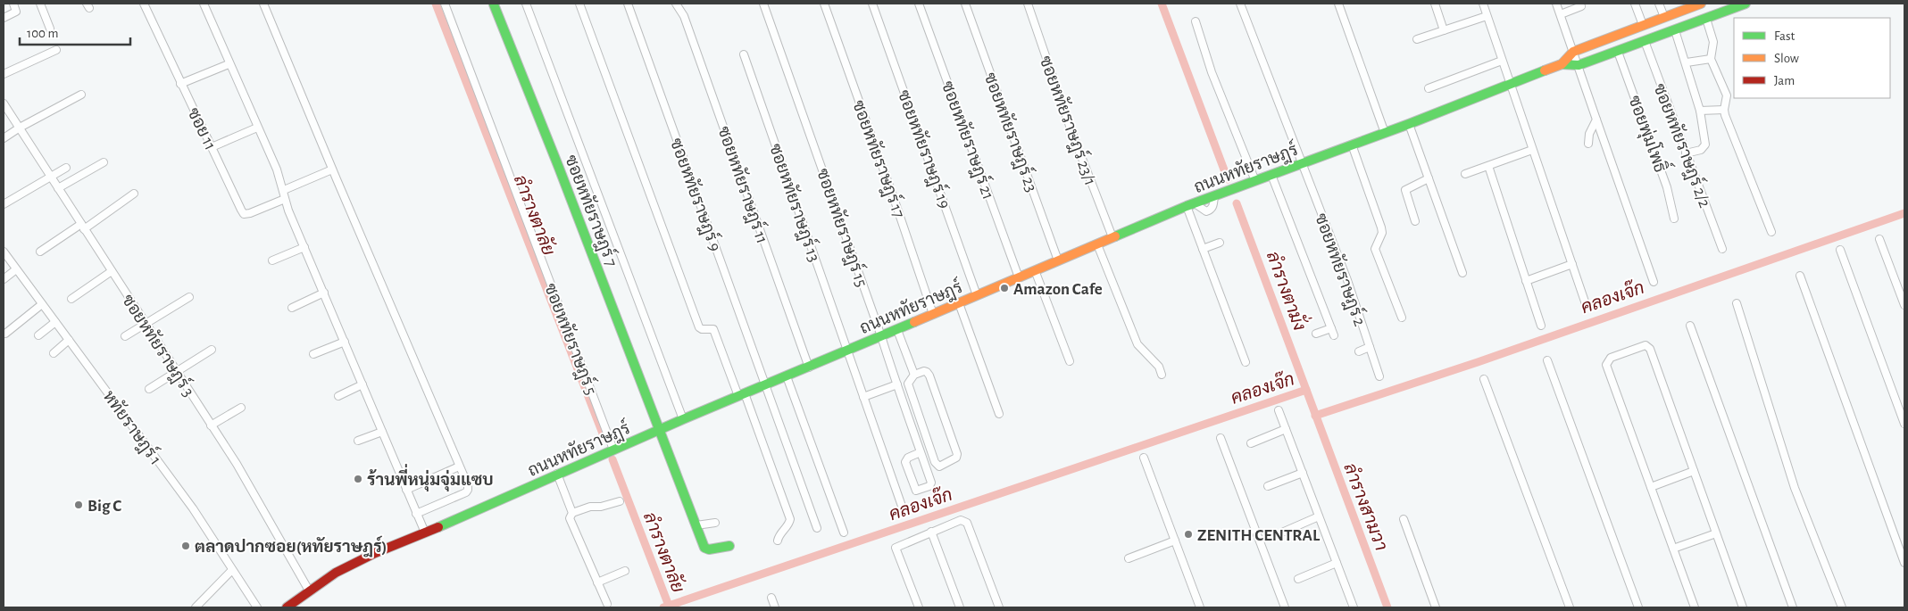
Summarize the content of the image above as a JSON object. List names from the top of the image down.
{
  "streets": {
    "main road": ["ถนนหทัยราษฎร์", "ซอยหทัยราษฎร์ 7"],
    "street": [
      "ซอยหทัยราษฎร์ 23/1",
      "ซอย 11",
      "ซอยหทัยราษฎร์ 23",
      "ซอยพุ่มโพธิ์",
      "ซอยหทัยราษฎร์ 21",
      "ซอยหทัยราษฎร์ 2/2",
      "ซอยหทัยราษฎร์ 19",
      "ซอยหทัยราษฎร์ 17",
      "ซอยหทัยราษฎร์ 11",
      "ซอยหทัยราษฎร์ 9",
      "ซอยหทัยราษฎร์ 13",
      "ซอยหทัยราษฎร์ 15",
      "ซอยหทัยราษฎร์ 2",
      "ซอยหทัยราษฎร์ 5",
      "ซอยหทัยราษฎร์ 3",
      "หทัยราษฎร์ 1"
    ]
  },
  "crossings": [
    ["ซอยหทัยราษฎร์ 23/1", "ถนนหทัยราษฎร์"],
    ["ซอยหทัยราษฎร์ 23", "ถนนหทัยราษฎร์"],
    ["ซอยพุ่มโพธิ์", "ถนนหทัยราษฎร์"],
    ["ซอยหทัยราษฎร์ 21", "ถนนหทัยราษฎร์"],
    ["ซอยหทัยราษฎร์ 2/2", "ถนนหทัยราษฎร์"],
    ["ซอยหทัยราษฎร์ 19", "ถนนหทัยราษฎร์"],
    ["ซอยหทัยราษฎร์ 17", "ถนนหทัยราษฎร์"],
    ["ถนนหทัยราษฎร์", "ซอยหทัยราษฎร์ 11"],
    ["ถนนหทัยราษฎร์", "ซอยหทัยราษฎร์ 9"],
    ["ถนนหทัยราษฎร์", "ซอยหทัยราษฎร์ 13"],
    ["ถนนหทัยราษฎร์", "ซอยหทัยราษฎร์ 7"],
    ["ถนนหทัยราษฎร์", "ซอยหทัยราษฎร์ 15"],
    ["ถนนหทัยราษฎร์", "ซอยหทัยราษฎร์ 2"],
    ["ถนนหทัยราษฎร์", "ซอยหทัยราษฎร์ 5"],
    ["ถนนหทัยราษฎร์", "ซอยหทัยราษฎร์ 3"]
  ],
  "water": [
    "ลำรางตาลัย",
    "ลำรางตามั่ง",
    "คลองเจ๊ก",
    "ลำรางสามวา"
  ],
  "places": [
    "Amazon Cafe",
    "ร้านพี่หนุ่มจุ่มแซบ",
    "Big C",
    "ZENITH CENTRAL",
    "ตลาดปากซอย(หทัยราษฎร์)"
  ],
  "legend": ["Fast", "Slow", "Jam"],
  "scale_bar": "100 m"
}
